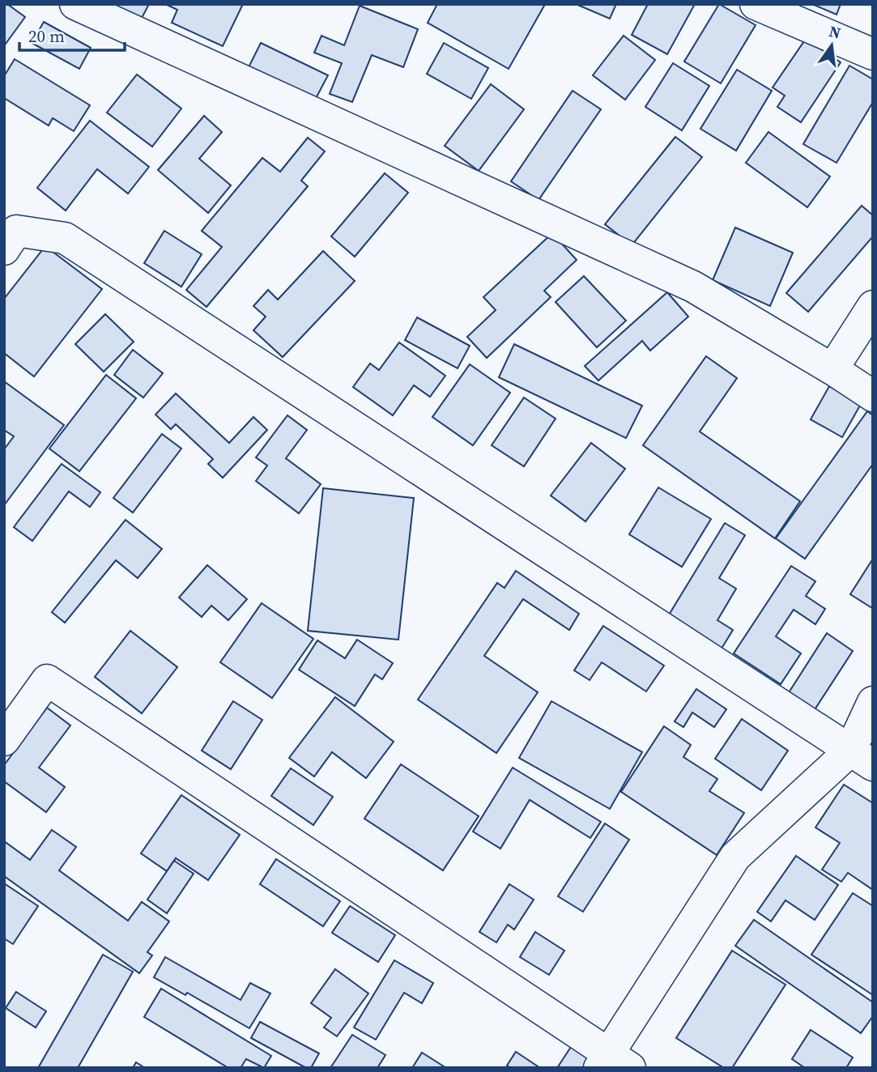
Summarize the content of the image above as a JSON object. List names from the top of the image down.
{
  "scale_bar": "20 m",
  "north": "top"
}
